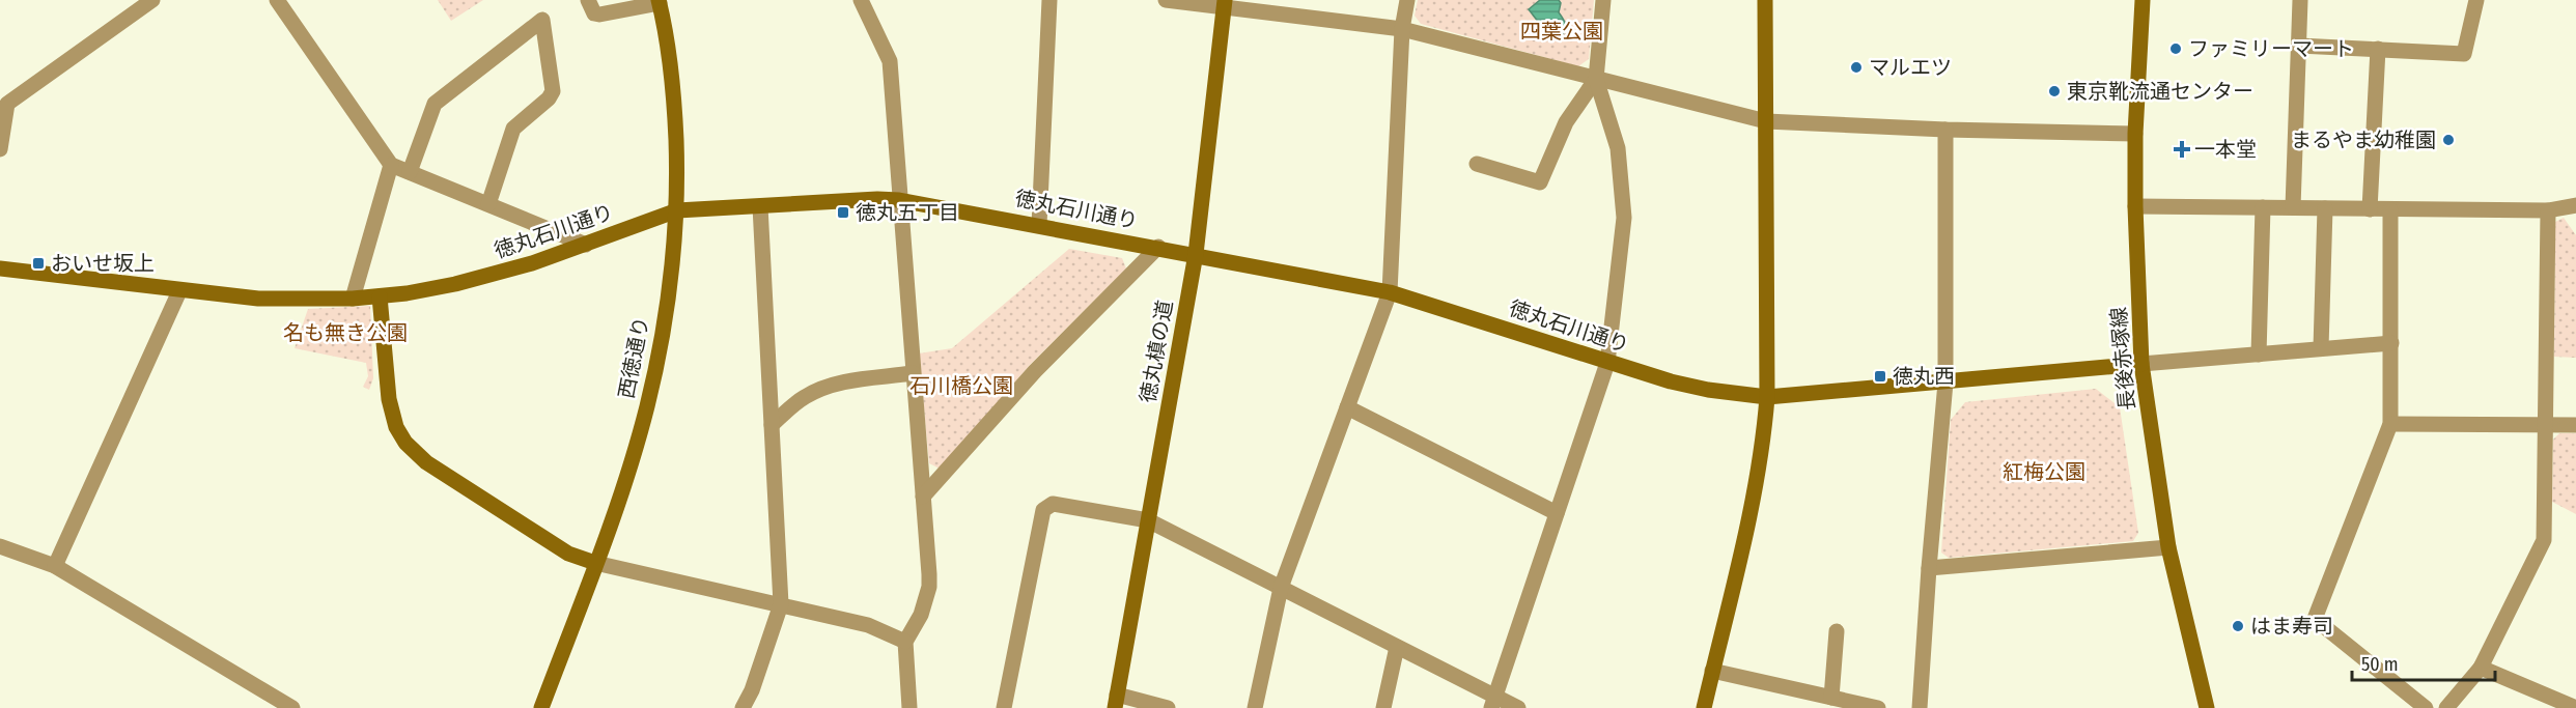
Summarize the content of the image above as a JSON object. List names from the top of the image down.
{
  "streets": {
    "street": [
      "徳丸石川通り",
      "徳丸槙の道",
      "西徳通り",
      "長後赤塚線"
    ]
  },
  "crossings": [
    ["徳丸石川通り", "徳丸槙の道"],
    ["徳丸石川通り", "西徳通り"],
    ["徳丸石川通り", "長後赤塚線"]
  ],
  "parks": [
    "四葉公園",
    "名も無き公園",
    "石川橋公園",
    "紅梅公園"
  ],
  "places": {
    "other": [
      "ファミリーマート",
      "マルエツ",
      "東京靴流通センター",
      "まるやま幼稚園",
      "はま寿司"
    ],
    "health": ["一本堂"],
    "transit": ["徳丸五丁目", "おいせ坂上", "徳丸西"]
  },
  "scale_bar": "50 m"
}
